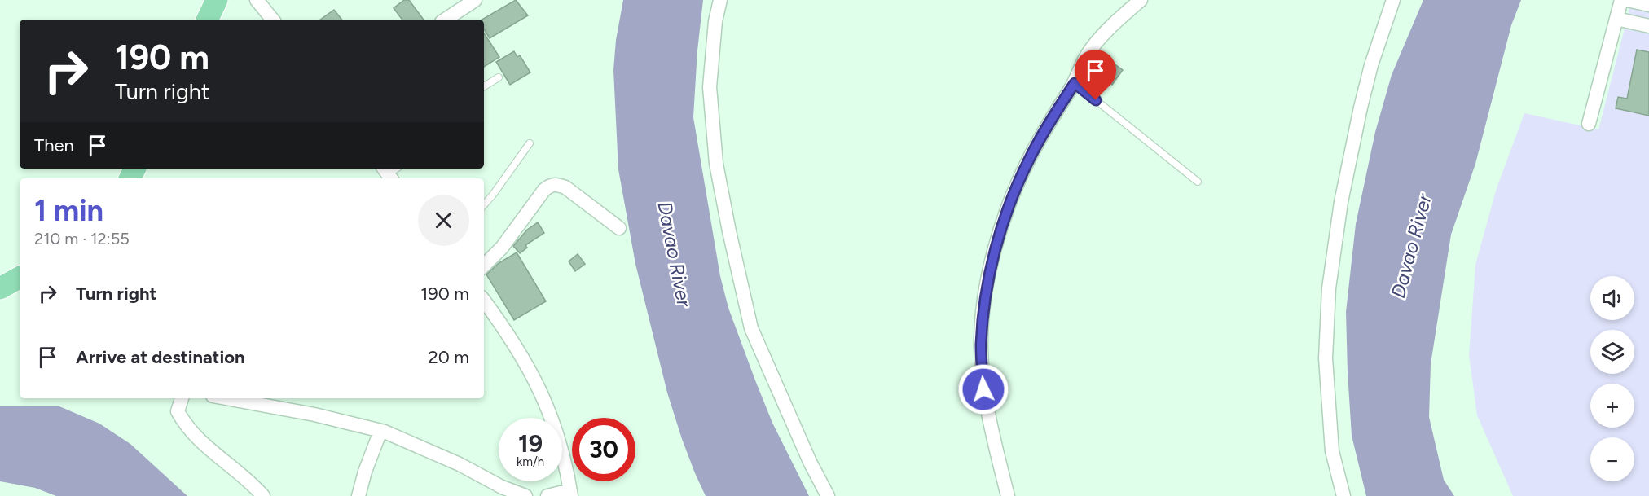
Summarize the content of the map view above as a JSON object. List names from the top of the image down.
{
  "water": ["Davao River"],
  "page": {
    "turn": ["190 m", "Turn right"],
    "then": "Then",
    "heading": ["1 min", "210 m · 12:55"],
    "list": [
      {
        "name": "Turn right",
        "value": "190 m"
      },
      {
        "name": "Arrive at destination",
        "value": "20 m"
      }
    ],
    "map_buttons": ["+", "−"],
    "speed": "19 km/h",
    "limit": "30"
  }
}
